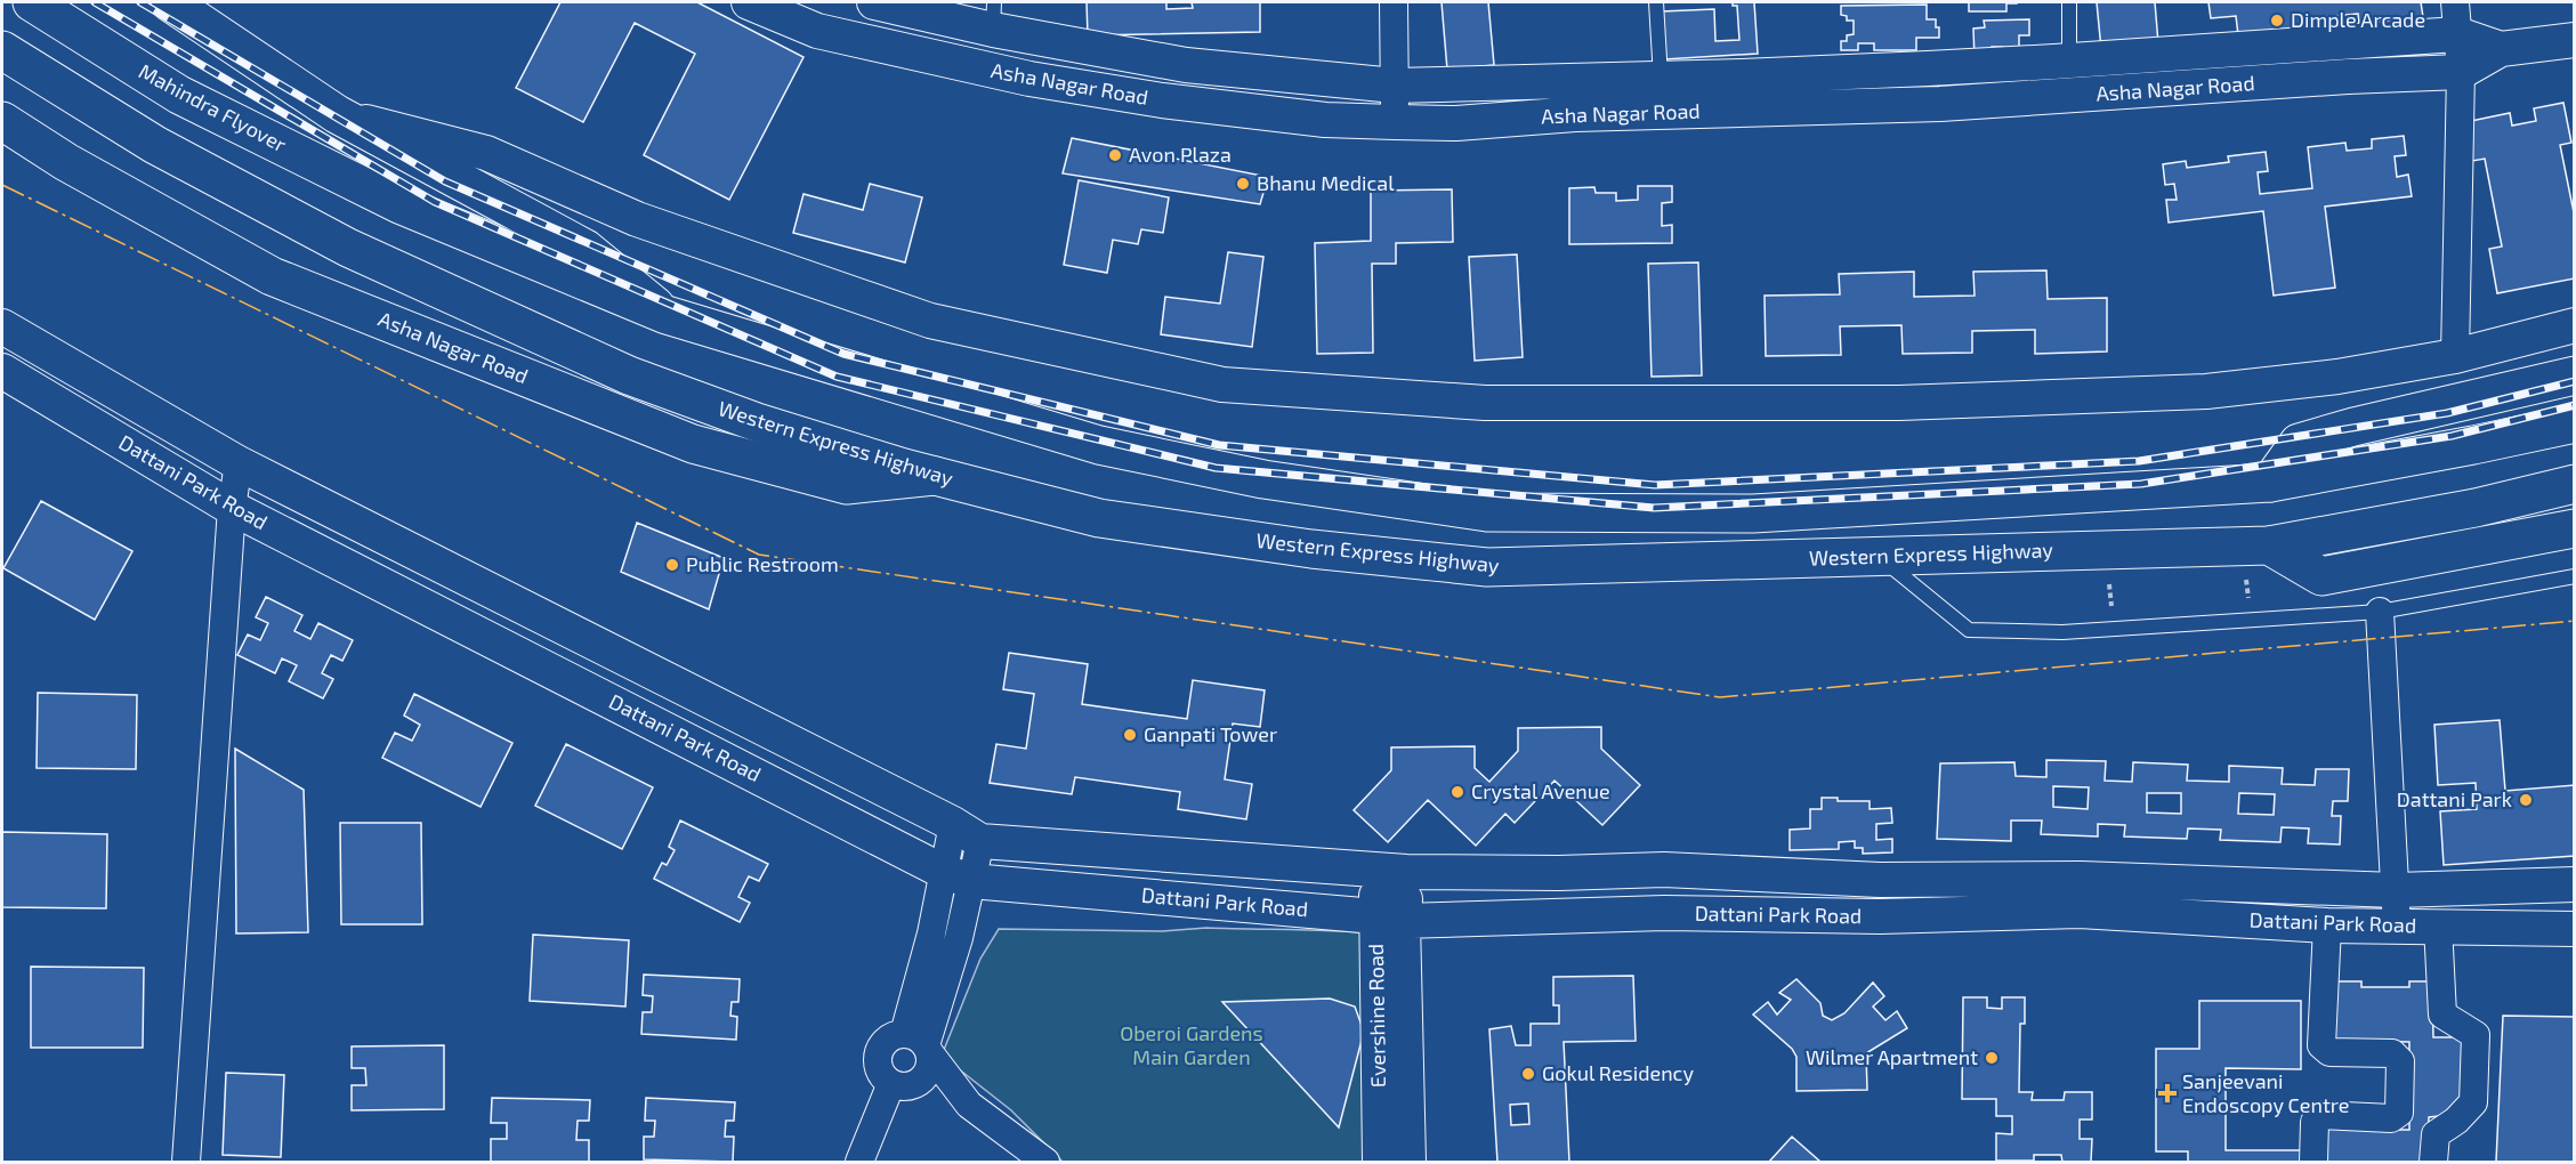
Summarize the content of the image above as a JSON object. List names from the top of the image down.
{
  "streets": {
    "main road": ["Asha Nagar Road", "Mahindra Flyover", "Western Express Highway"],
    "street": ["Dattani Park Road", "Evershine Road"]
  },
  "crossings": [
    ["Asha Nagar Road", "Western Express Highway"],
    ["Dattani Park Road", "Evershine Road"]
  ],
  "parks": ["Oberoi Gardens Main Garden"],
  "places": {
    "other": [
      "Dimple Arcade",
      "Avon Plaza",
      "Bhanu Medical",
      "Public Restroom",
      "Ganpati Tower",
      "Crystal Avenue",
      "Dattani Park",
      "Wilmer Apartment",
      "Gokul Residency"
    ],
    "health": ["Sanjeevani Endoscopy Centre"]
  }
}
